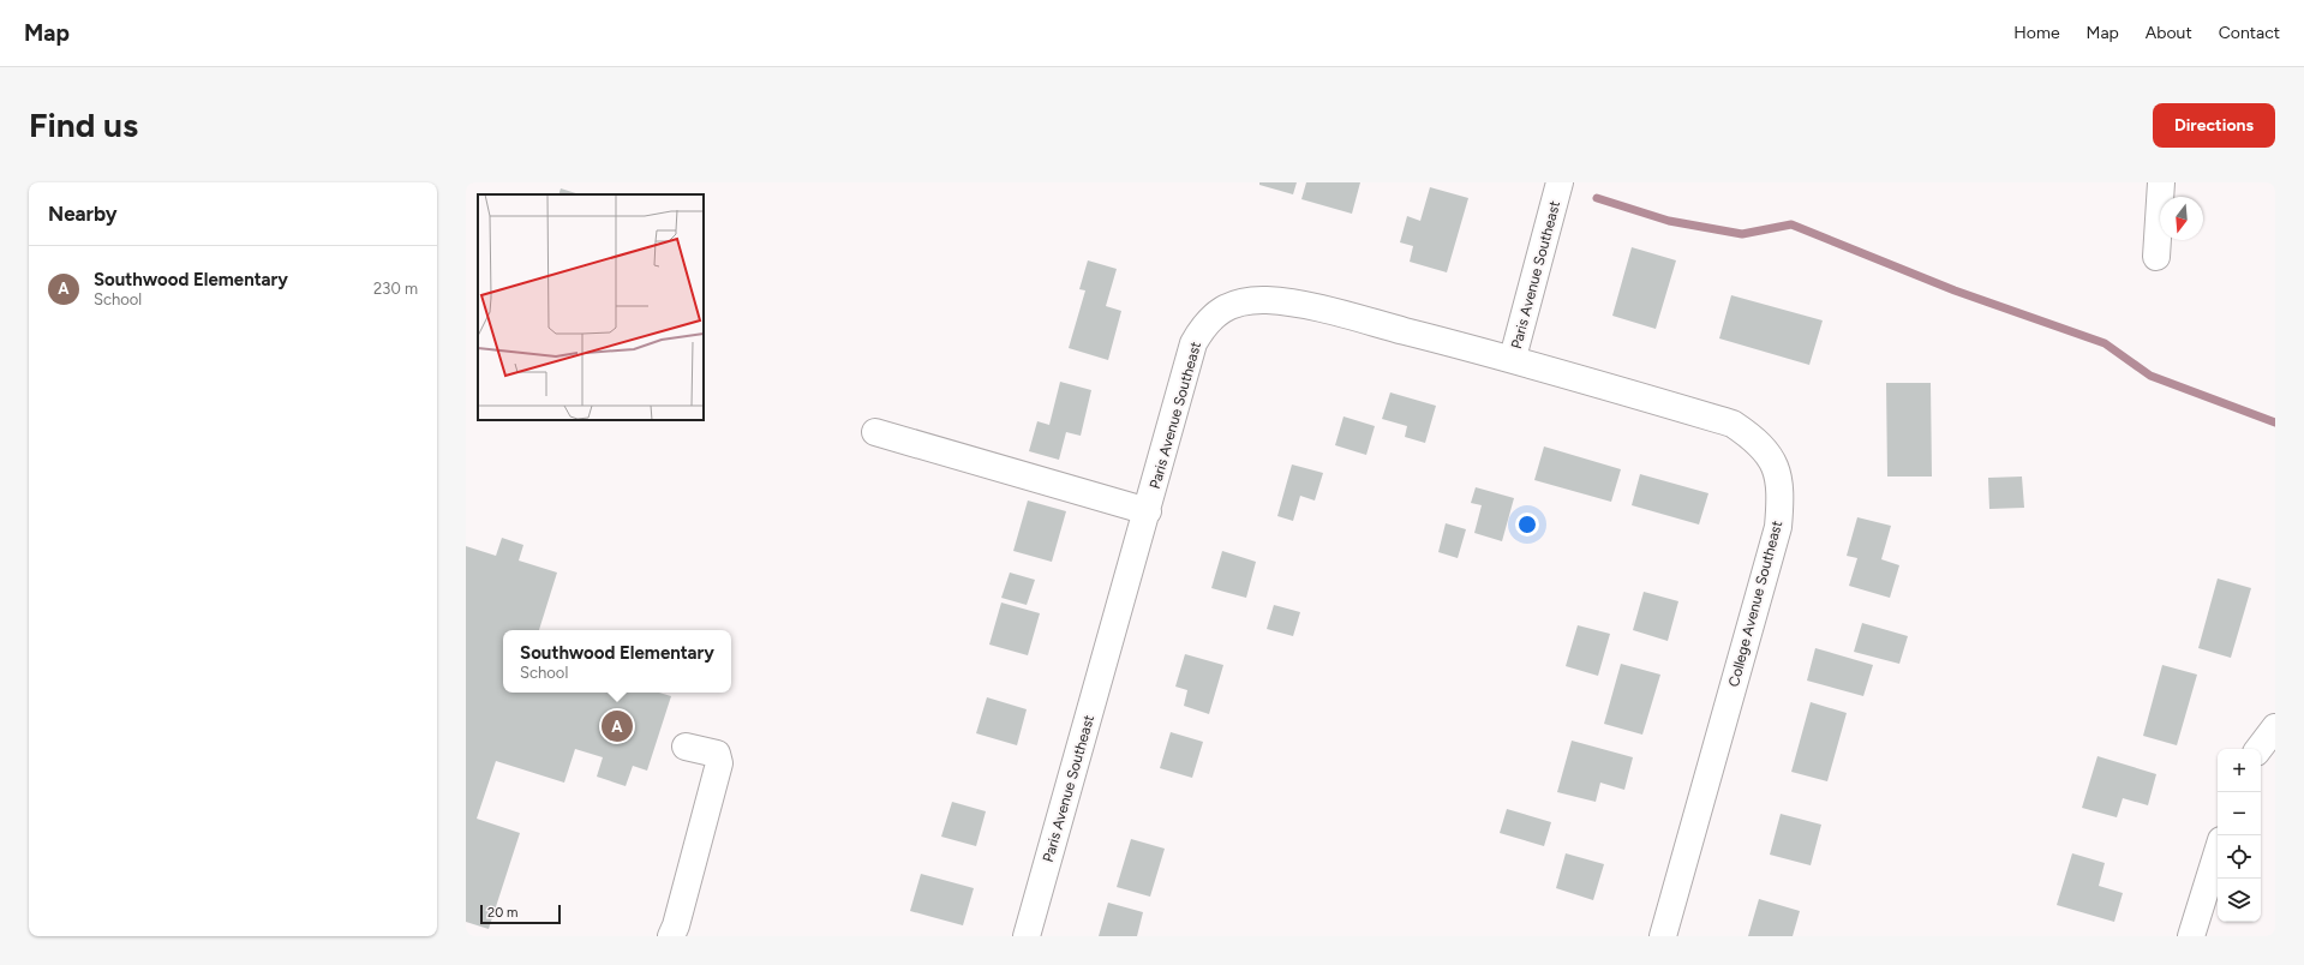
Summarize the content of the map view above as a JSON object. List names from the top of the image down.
{
  "streets": {
    "street": ["Paris Avenue Southeast", "College Avenue Southeast"]
  },
  "crossings": [
    ["Paris Avenue Southeast", "College Avenue Southeast"]
  ],
  "scale_bar": "20 m",
  "north": "bottom",
  "page": {
    "header": "Map",
    "nav": [
      "Home",
      "Map",
      "About",
      "Contact"
    ],
    "buttons": "Directions",
    "title": "Find us",
    "heading": "Nearby",
    "list": [
      {
        "mark": "A",
        "name": "Southwood Elementary",
        "note": "School",
        "value": "230 m"
      }
    ],
    "popup": ["Southwood Elementary", "School"],
    "pins": "A",
    "map_buttons": ["+", "−"],
    "scale": "20 m"
  }
}
